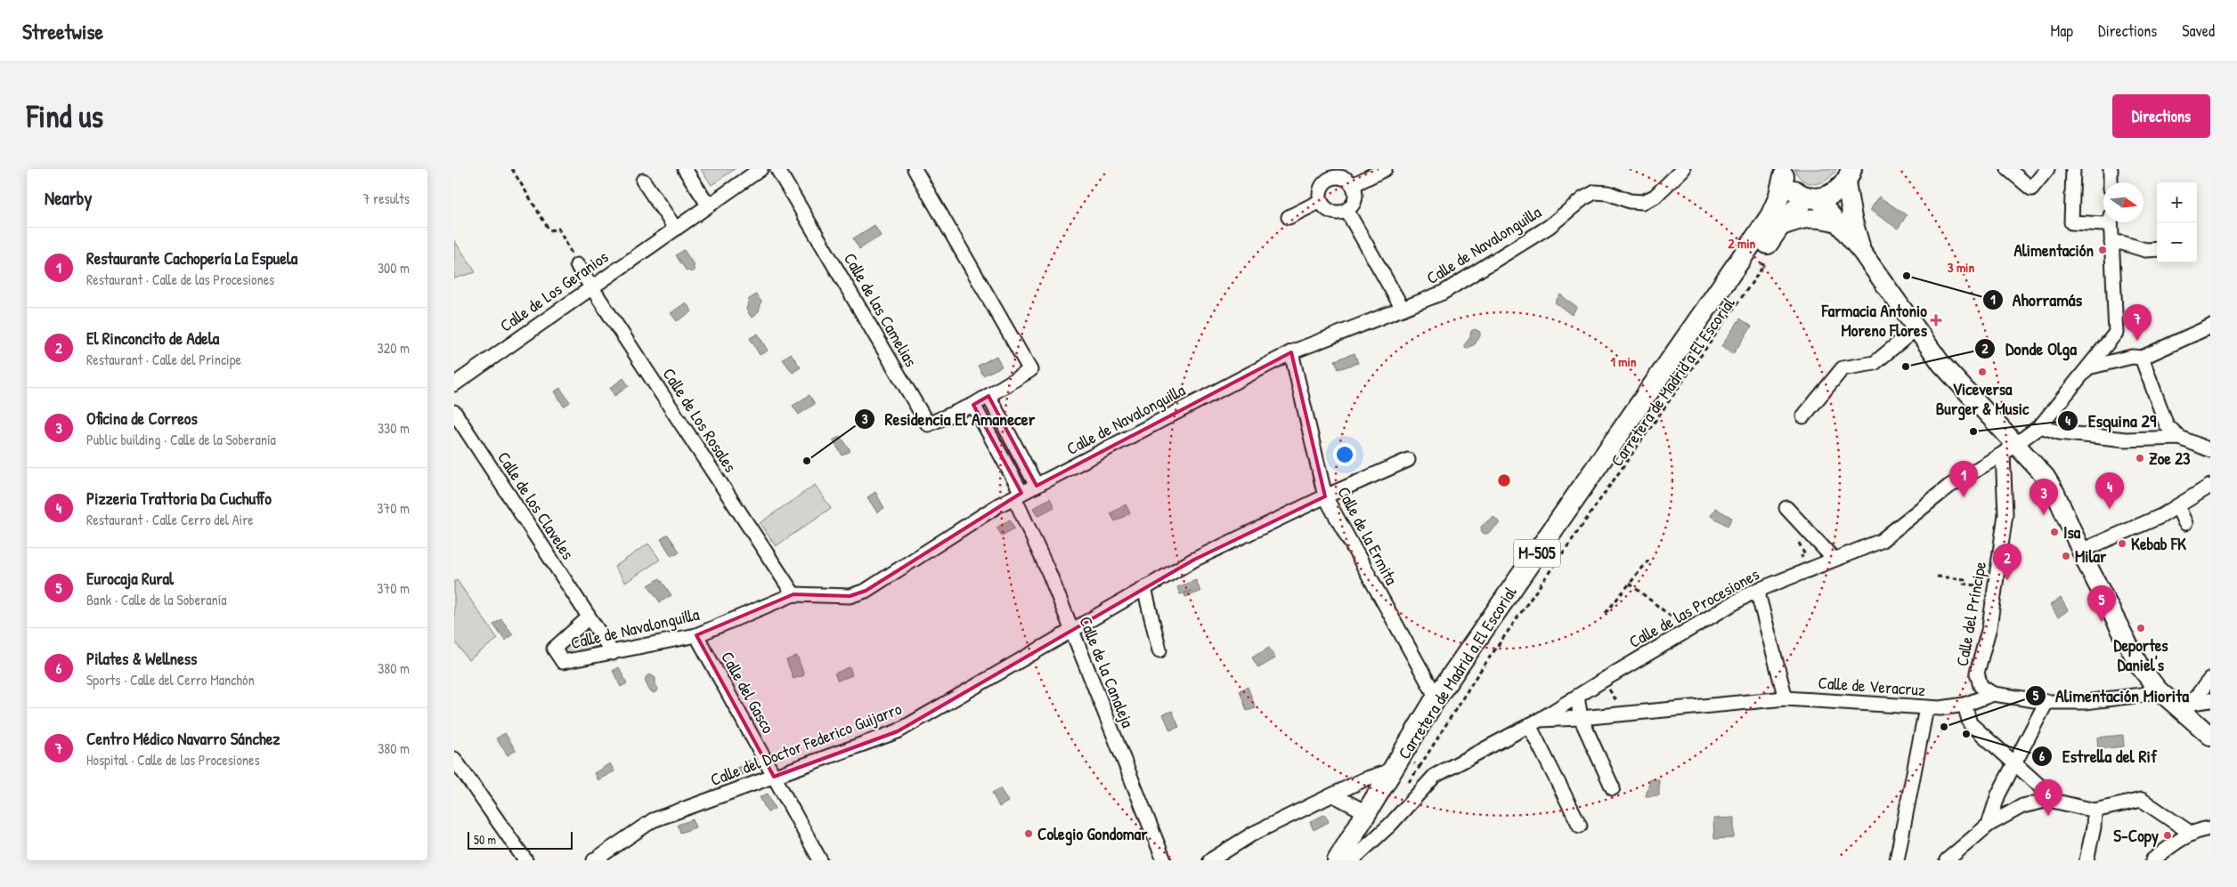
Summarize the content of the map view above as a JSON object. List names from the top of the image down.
{
  "streets": {
    "highway": ["Carretera de Madrid a El Escorial", "M-505"],
    "street": [
      "Calle de Navalonguilla",
      "Calle de Los Geranios",
      "Calle de las Camelias",
      "Calle de Los Rosales",
      "Calle de los Claveles",
      "Calle de la Ermita",
      "Calle de las Procesiones",
      "Calle del Príncipe",
      "Calle de la Canaleja",
      "Calle de Veracruz",
      "Calle del Gasco",
      "Calle del Doctor Federico Guijarro"
    ]
  },
  "crossings": [
    ["Calle de Navalonguilla", "Calle de Los Rosales"],
    ["Calle de Navalonguilla", "Calle de los Claveles"],
    ["Calle de Navalonguilla", "Calle de la Ermita"],
    ["Calle de Navalonguilla", "Calle de la Canaleja"],
    ["Calle de Navalonguilla", "Calle del Gasco"],
    ["Calle de Los Geranios", "Calle de Los Rosales"],
    ["Carretera de Madrid a El Escorial", "Calle de la Ermita"],
    ["Carretera de Madrid a El Escorial", "M-505"],
    ["Carretera de Madrid a El Escorial", "Calle de Veracruz"],
    ["Calle de la Ermita", "Calle del Doctor Federico Guijarro"],
    ["Calle de las Procesiones", "Calle del Príncipe"],
    ["Calle de las Procesiones", "Calle de Veracruz"],
    ["Calle del Príncipe", "Calle de Veracruz"],
    ["Calle de la Canaleja", "Calle del Doctor Federico Guijarro"],
    ["Calle del Gasco", "Calle del Doctor Federico Guijarro"]
  ],
  "places": {
    "other": [
      "Alimentación",
      "Ahorramás",
      "Donde Olga",
      "Viceversa Burger & Music",
      "Esquina 29",
      "Zoe 23",
      "Residencia El Amanecer",
      "Isa",
      "Kebab FK",
      "Milar",
      "Deportes Daniel's",
      "Alimentación Miorita",
      "Estrella del Rif",
      "Colegio Gondomar",
      "S-Copy"
    ],
    "health": ["Farmacia Antonio Moreno Flores"]
  },
  "scale_bar": "50 m",
  "north": "right",
  "page": {
    "header": "Streetwise",
    "nav": ["Map", "Directions", "Saved"],
    "buttons": "Directions",
    "title": "Find us",
    "heading": ["Nearby", "7 results"],
    "map_buttons": ["+", "−"],
    "list": [
      {
        "mark": "1",
        "name": "Restaurante Cachopería La Espuela",
        "note": "Restaurant · Calle de las Procesiones",
        "value": "300 m"
      },
      {
        "mark": "2",
        "name": "El Rinconcito de Adela",
        "note": "Restaurant · Calle del Príncipe",
        "value": "320 m"
      },
      {
        "mark": "3",
        "name": "Oficina de Correos",
        "note": "Public building · Calle de la Soberanía",
        "value": "330 m"
      },
      {
        "mark": "4",
        "name": "Pizzeria Trattoria Da Cuchuffo",
        "note": "Restaurant · Calle Cerro del Aire",
        "value": "370 m"
      },
      {
        "mark": "5",
        "name": "Eurocaja Rural",
        "note": "Bank · Calle de la Soberanía",
        "value": "370 m"
      },
      {
        "mark": "6",
        "name": "Pilates & Wellness",
        "note": "Sports · Calle del Cerro Manchón",
        "value": "380 m"
      },
      {
        "mark": "7",
        "name": "Centro Médico Navarro Sánchez",
        "note": "Hospital · Calle de las Procesiones",
        "value": "380 m"
      }
    ],
    "pins": [
      "7",
      "1",
      "4",
      "3",
      "2",
      "5",
      "6"
    ],
    "scale": "50 m"
  },
  "rings": ["2 min", "3 min", "1 min"]
}
